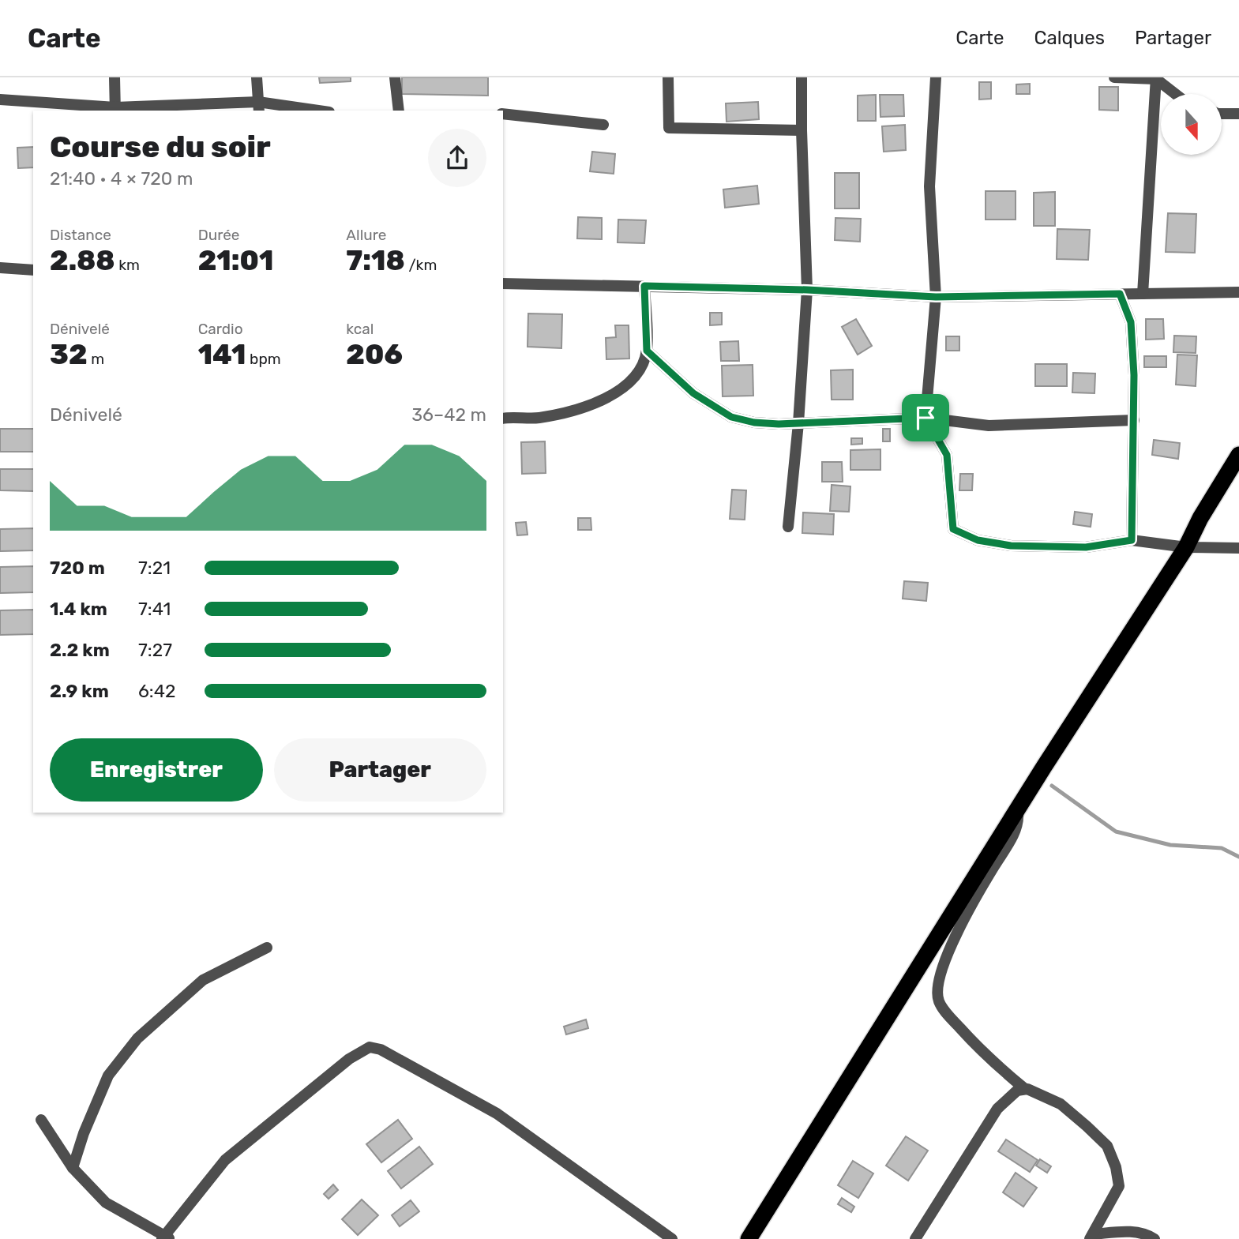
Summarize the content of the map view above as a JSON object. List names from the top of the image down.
{
  "north": "bottom",
  "page": {
    "header": "Carte",
    "nav": ["Carte", "Calques", "Partager"],
    "heading": ["Course du soir", "21:40 · 4 × 720 m"],
    "stats": [
      ["Distance", "2.88 km"],
      ["Durée", "21:01"],
      ["Allure", "7:18 /km"],
      ["Dénivelé", "32 m"],
      ["Cardio", "141 bpm"],
      ["kcal", "206"]
    ],
    "chart": ["Dénivelé", "36–42 m"],
    "list": [
      {
        "name": "720 m",
        "note": "7:21"
      },
      {
        "name": "1.4 km",
        "note": "7:41"
      },
      {
        "name": "2.2 km",
        "note": "7:27"
      },
      {
        "name": "2.9 km",
        "note": "6:42"
      }
    ],
    "buttons": ["Enregistrer", "Partager"]
  }
}
